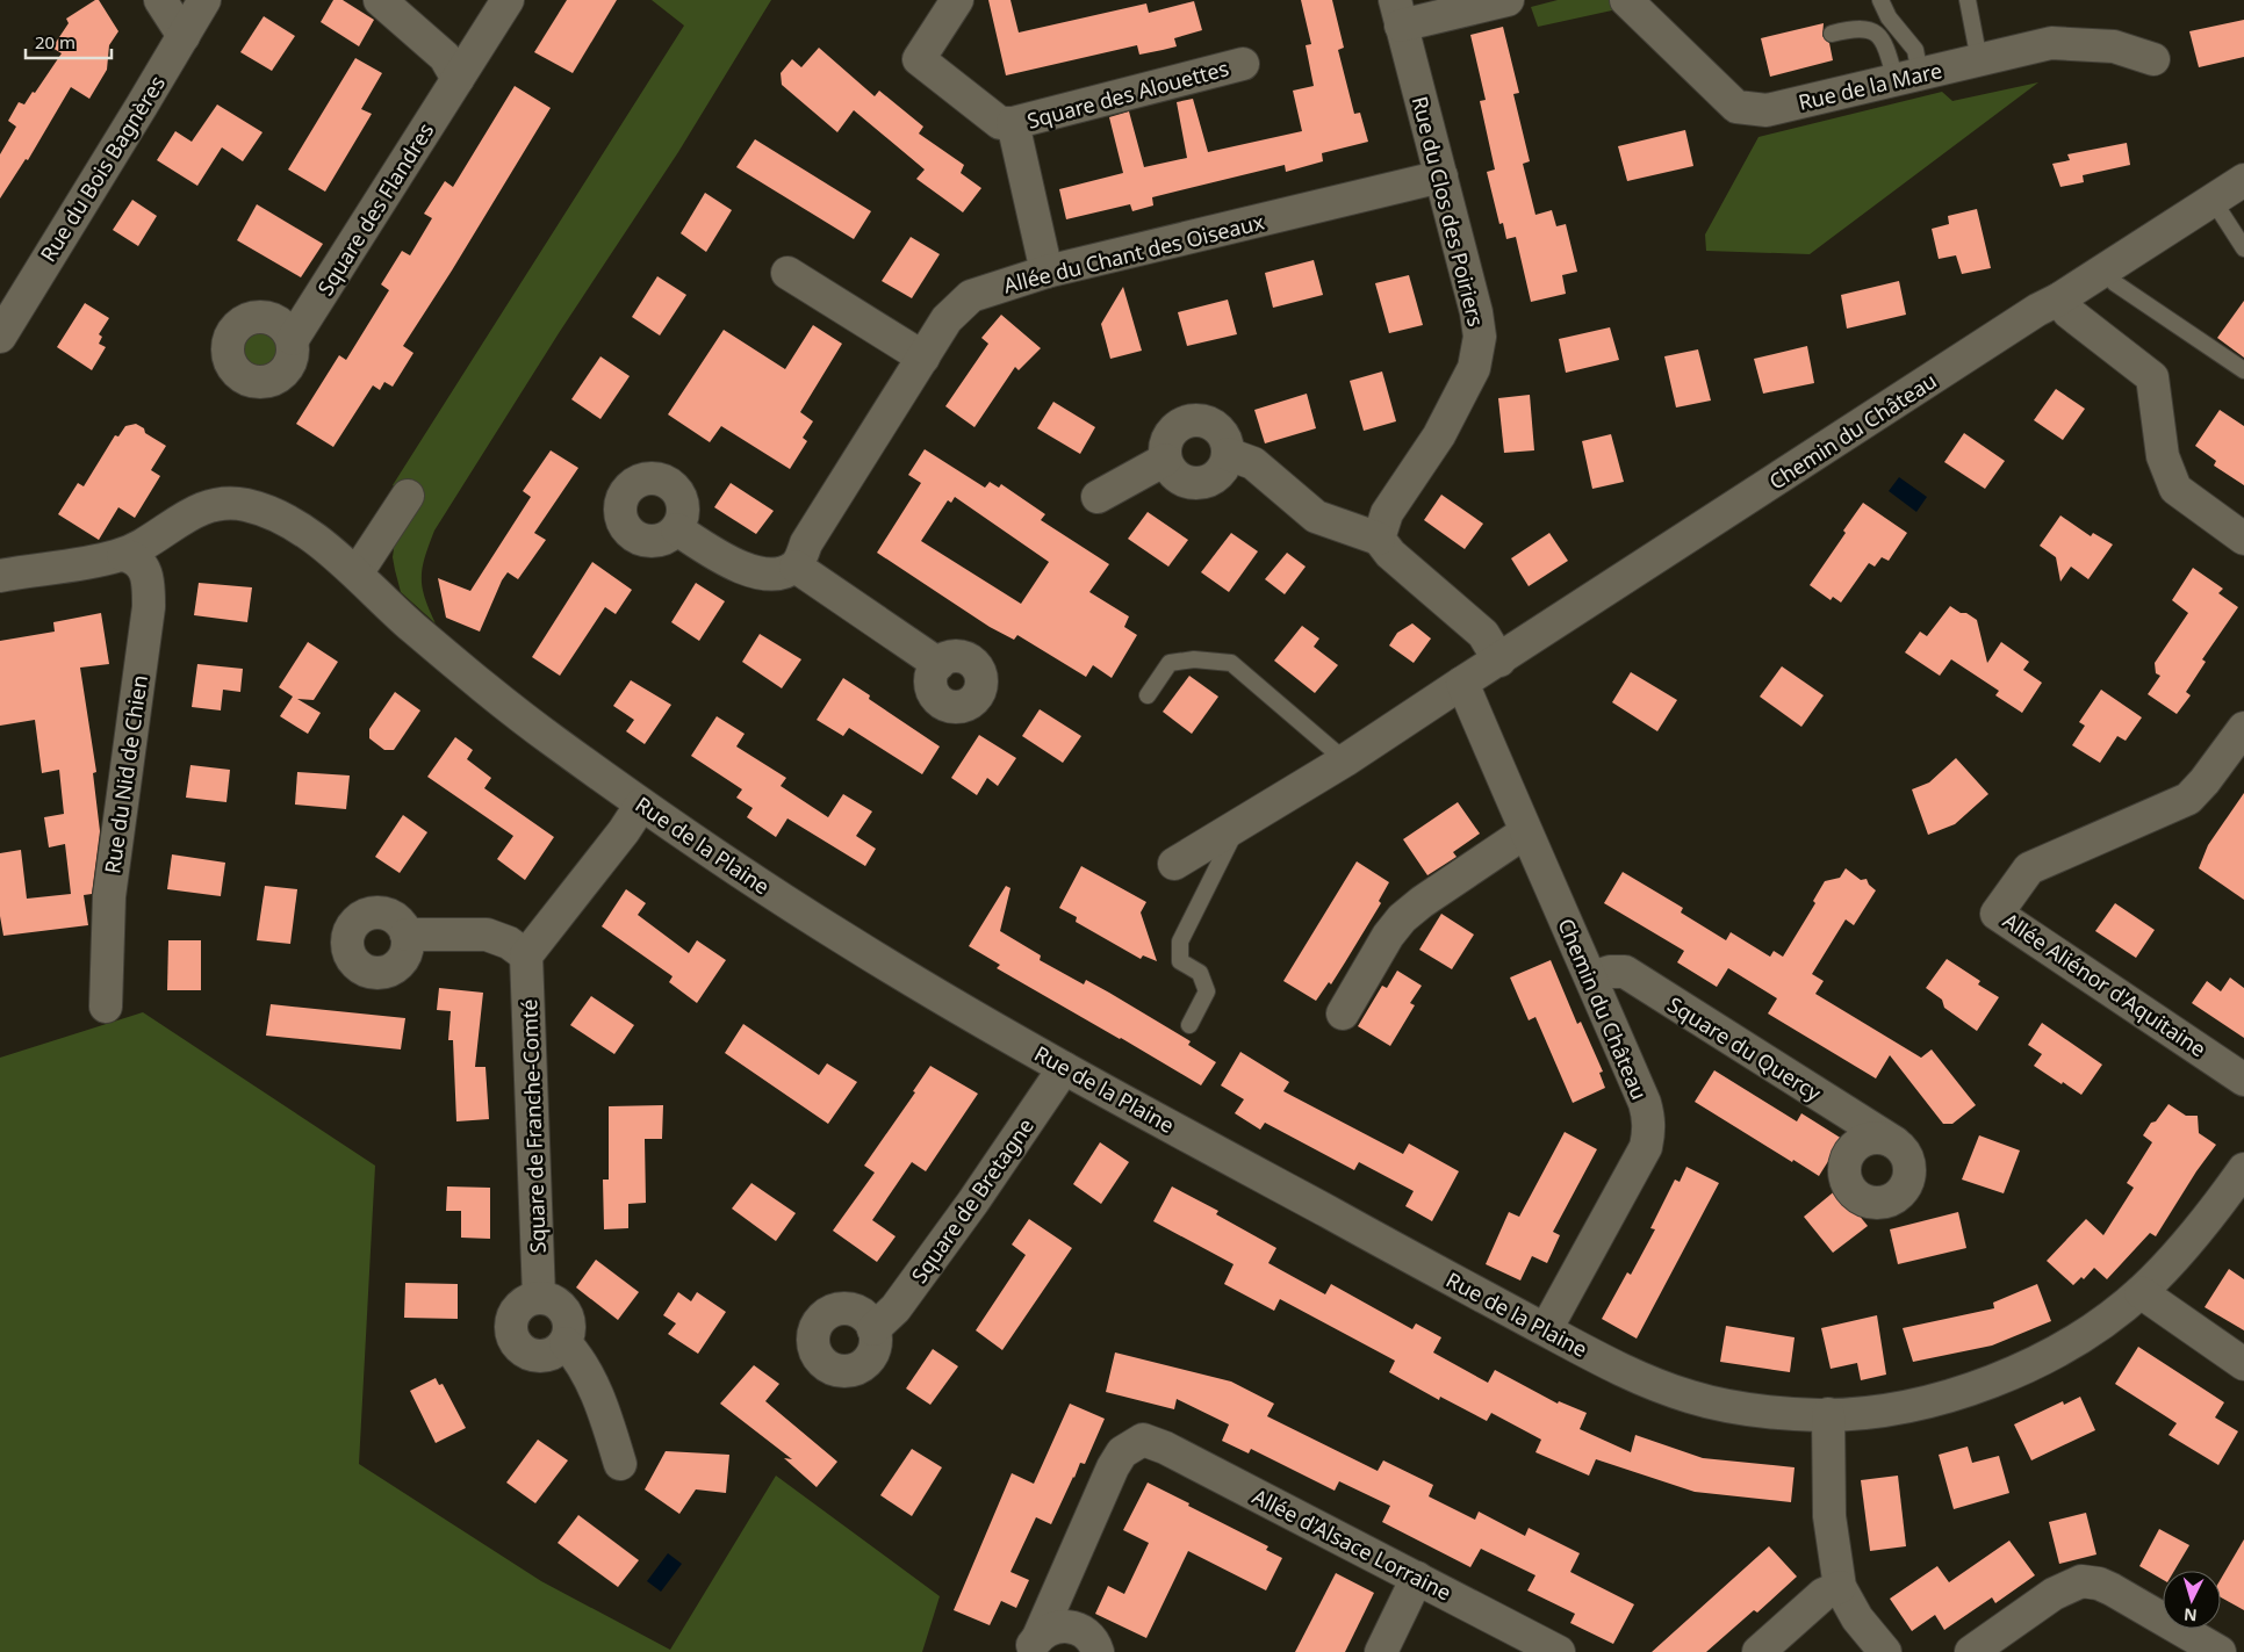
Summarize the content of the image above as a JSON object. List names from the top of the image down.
{
  "streets": {
    "street": [
      "Rue de la Mare",
      "Square des Alouettes",
      "Rue du Bois Bagnères",
      "Square des Flandres",
      "Rue du Clos des Poiriers",
      "Allée du Chant des Oiseaux",
      "Chemin du Château",
      "Rue du Nid de Chien",
      "Rue de la Plaine",
      "Allée Aliénor d'Aquitaine",
      "Square du Quercy",
      "Square de Franche-Comté",
      "Square de Bretagne",
      "Allée d'Alsace Lorraine"
    ]
  },
  "crossings": [
    ["Rue du Clos des Poiriers", "Allée du Chant des Oiseaux"],
    ["Chemin du Château", "Rue de la Plaine"],
    ["Chemin du Château", "Square du Quercy"],
    ["Rue du Nid de Chien", "Rue de la Plaine"],
    ["Rue de la Plaine", "Square de Bretagne"]
  ],
  "scale_bar": "20 m",
  "north": "bottom"
}
